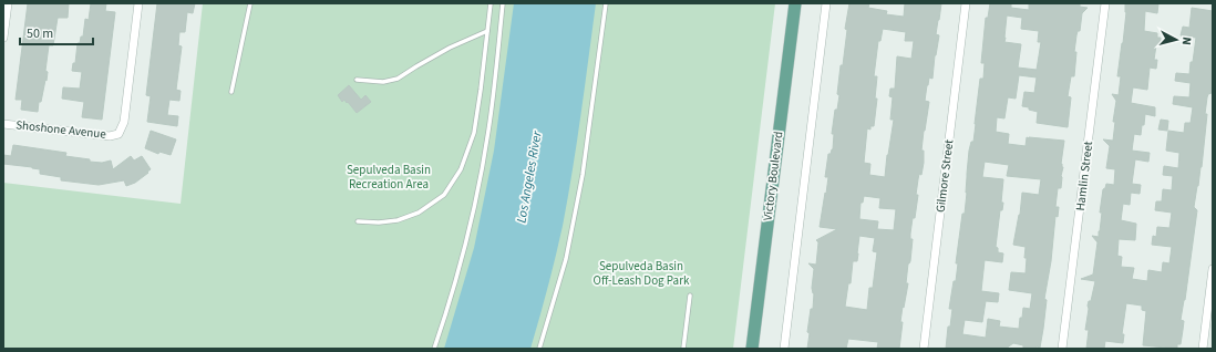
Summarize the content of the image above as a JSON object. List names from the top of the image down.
{
  "streets": {
    "main road": ["Victory Boulevard"],
    "street": ["Shoshone Avenue", "Gilmore Street", "Hamlin Street"]
  },
  "water": ["Los Angeles River"],
  "parks": ["Sepulveda Basin Recreation Area", "Sepulveda Basin Off-Leash Dog Park"],
  "scale_bar": "50 m",
  "north": "right"
}
